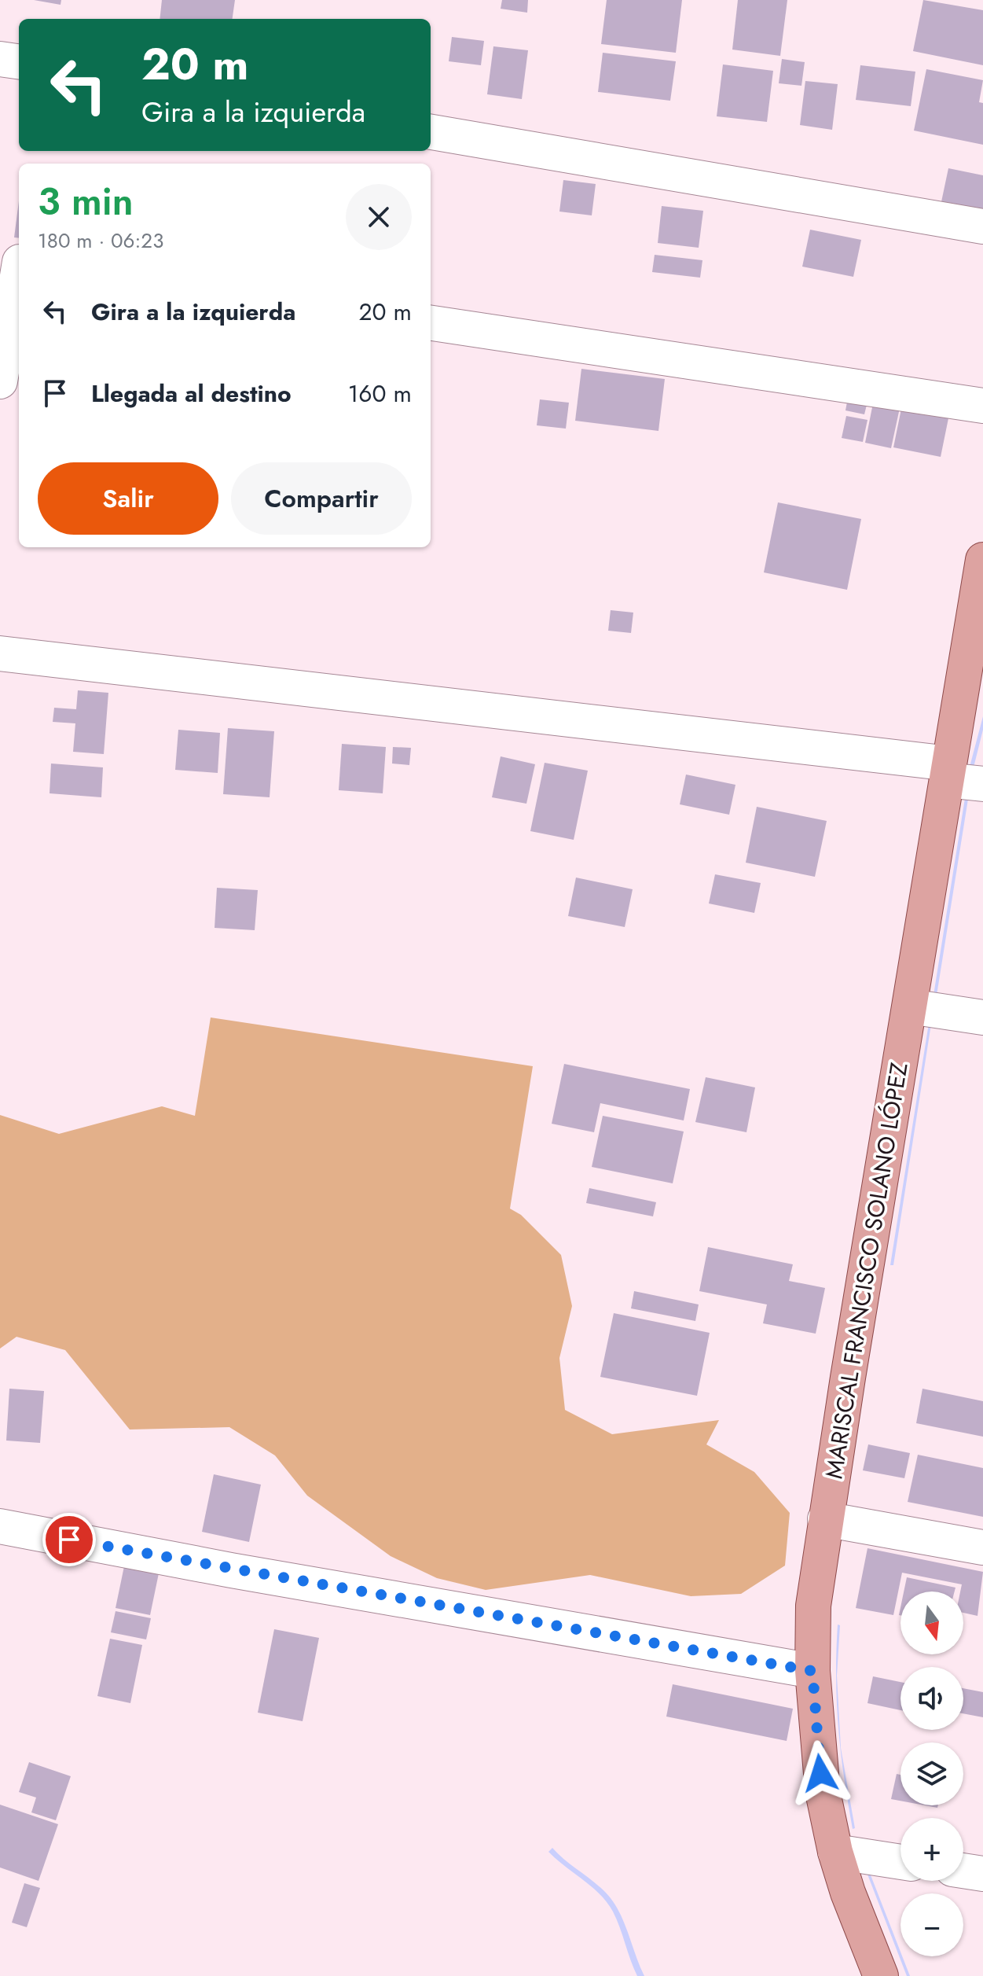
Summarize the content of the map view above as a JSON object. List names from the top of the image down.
{
  "streets": {
    "main road": ["MARISCAL FRANCISCO SOLANO LÓPEZ"]
  },
  "north": "bottom",
  "page": {
    "turn": ["20 m", "Gira a la izquierda"],
    "heading": ["3 min", "180 m · 06:23"],
    "list": [
      {
        "name": "Gira a la izquierda",
        "value": "20 m"
      },
      {
        "name": "Llegada al destino",
        "value": "160 m"
      }
    ],
    "buttons": ["Salir", "Compartir"],
    "map_buttons": ["+", "−"]
  }
}
